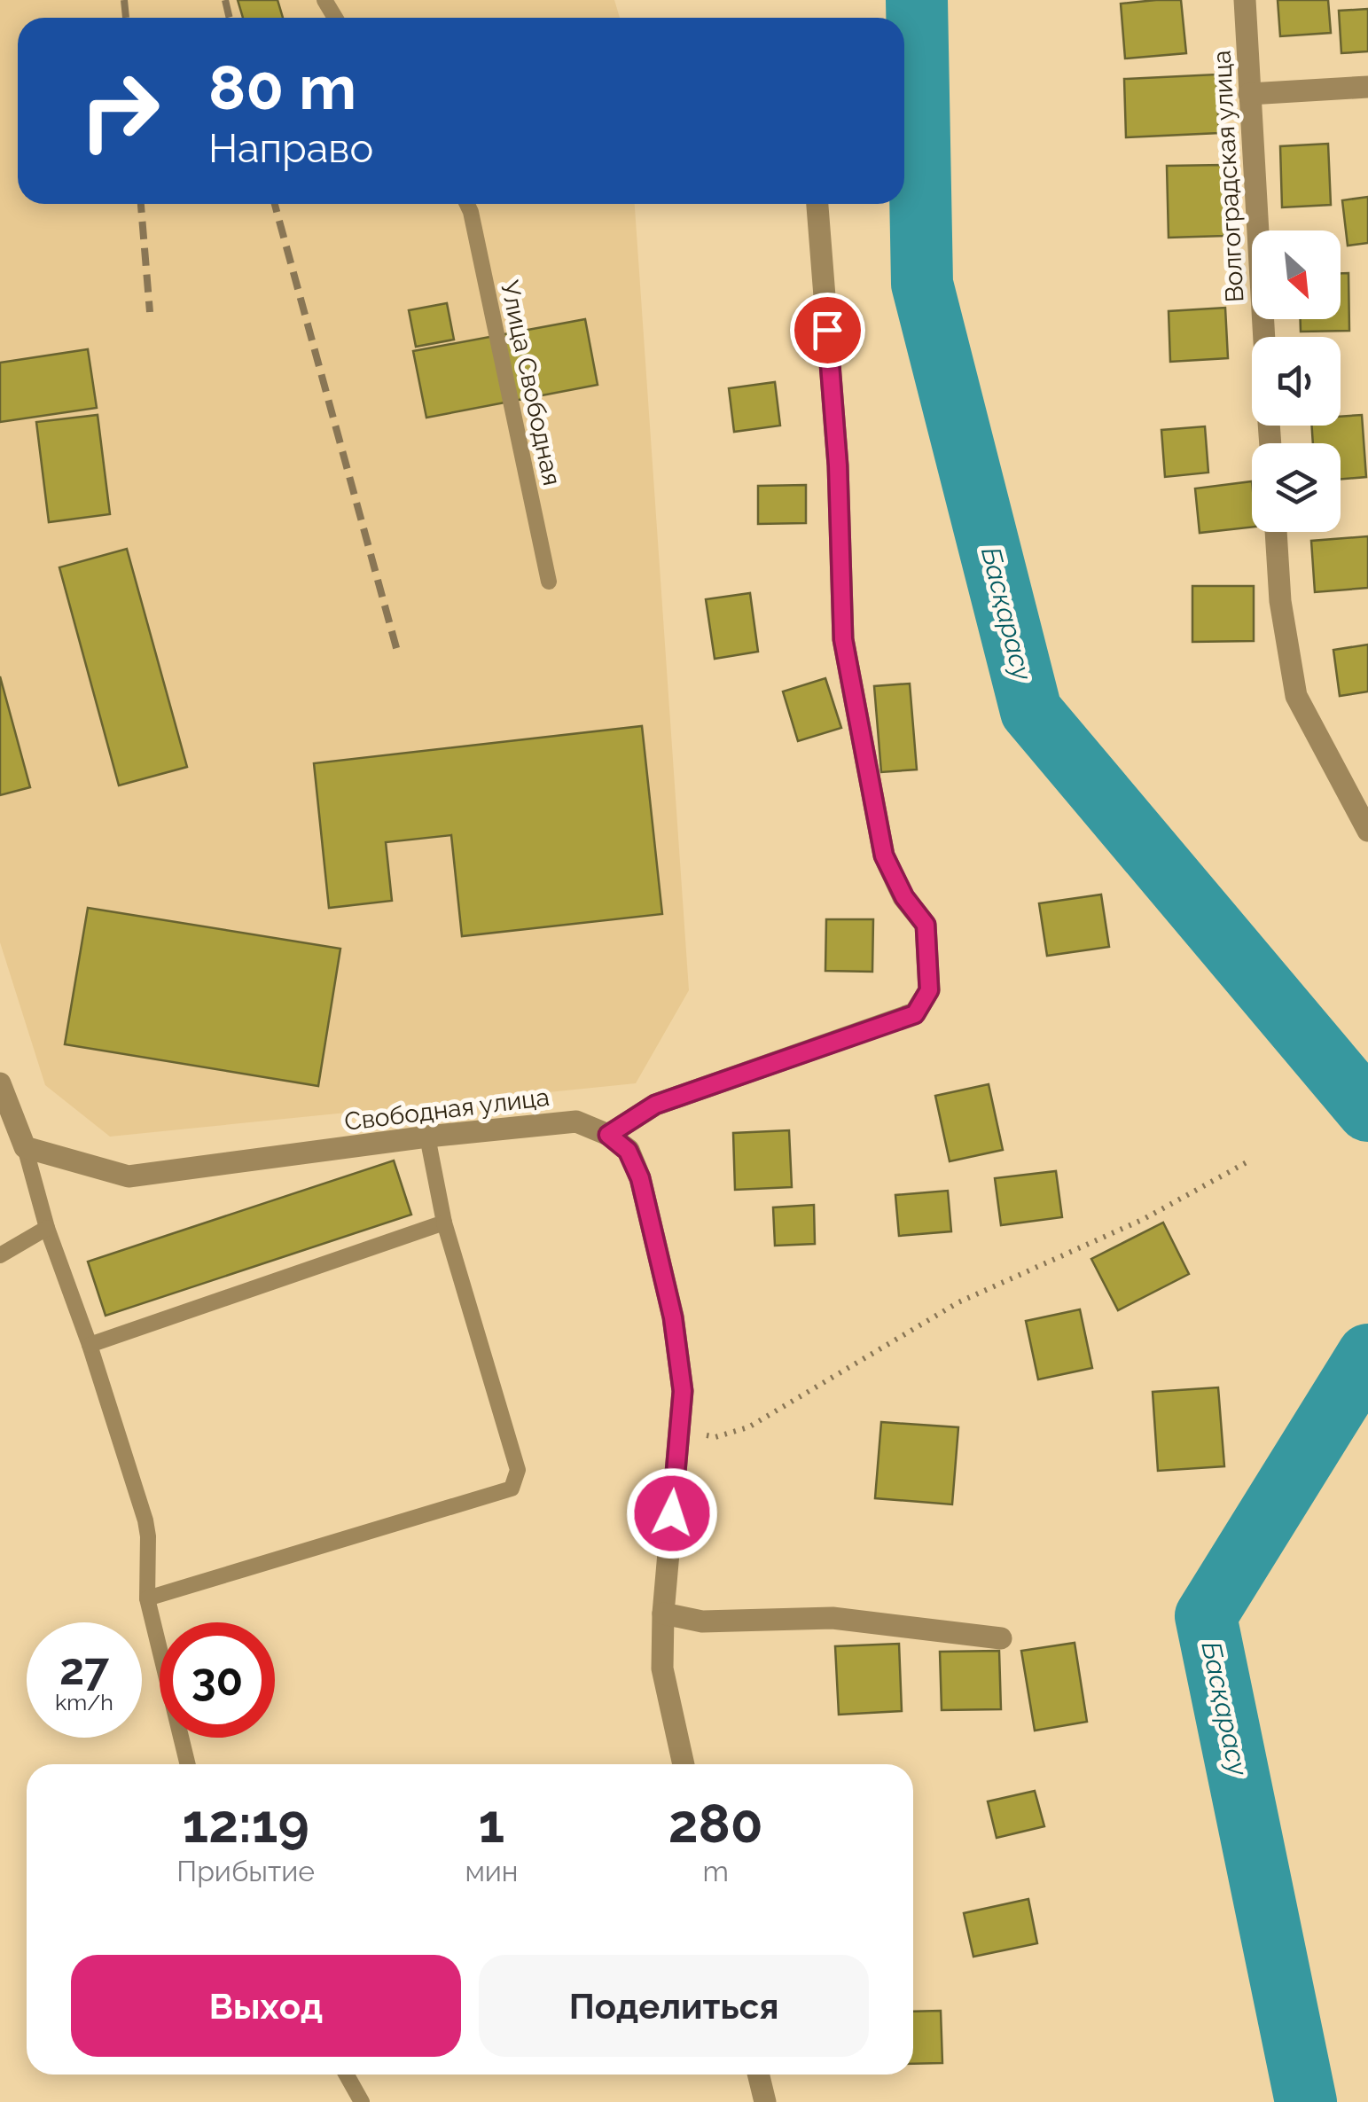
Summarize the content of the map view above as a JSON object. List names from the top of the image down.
{
  "streets": {
    "street": ["Волгоградская улица", "Свободная улица"],
    "lane": ["Улица Свободная"]
  },
  "water": ["Басқарасу"],
  "north": "bottom right",
  "page": {
    "turn": ["80 m", "Направо"],
    "speed": "27 km/h",
    "limit": "30",
    "eta": [
      "12:19",
      "Прибытие",
      "1",
      "мин",
      "280",
      "m"
    ],
    "buttons": ["Выход", "Поделиться"]
  }
}
